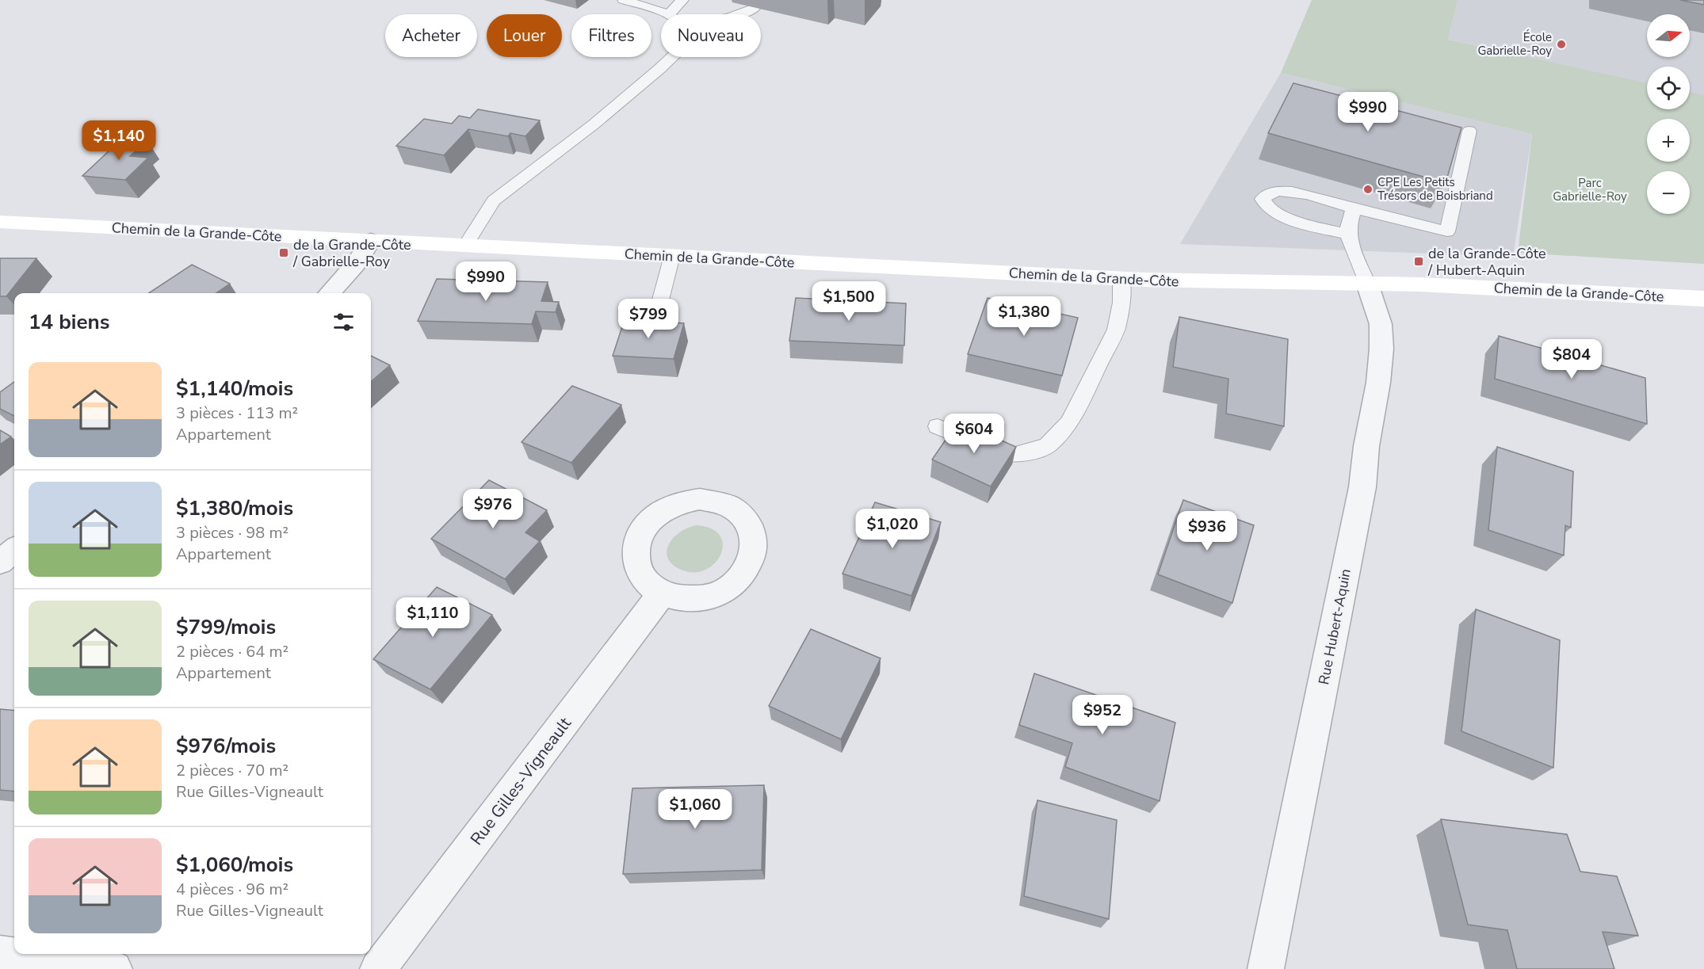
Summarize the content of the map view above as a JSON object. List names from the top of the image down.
{
  "streets": {
    "main road": ["Chemin de la Grande-Côte"],
    "street": ["Rue Hubert-Aquin", "Rue Gilles-Vigneault"]
  },
  "crossings": [
    ["Chemin de la Grande-Côte", "Rue Hubert-Aquin"]
  ],
  "parks": ["Parc Gabrielle-Roy"],
  "places": {
    "other": ["École Gabrielle-Roy", "CPE Les Petits Trésors de Boisbriand"],
    "transit": ["de la Grande-Côte / Gabrielle-Roy", "de la Grande-Côte / Hubert-Aquin"]
  },
  "north": "right",
  "page": {
    "map_buttons": ["+", "−"],
    "chip": [
      "Acheter",
      "Louer",
      "Filtres",
      "Nouveau"
    ],
    "price": [
      "$990",
      "$1,140",
      "$990",
      "$1,500",
      "$1,380",
      "$799",
      "$804",
      "$604",
      "$976",
      "$1,020",
      "$936",
      "$1,110",
      "$952",
      "$1,060"
    ],
    "heading": "14 biens",
    "list": [
      {
        "name": "$1,140/mois",
        "note": "3 pièces · 113 m² · Appartement"
      },
      {
        "name": "$1,380/mois",
        "note": "3 pièces · 98 m² · Appartement"
      },
      {
        "name": "$799/mois",
        "note": "2 pièces · 64 m² · Appartement"
      },
      {
        "name": "$976/mois",
        "note": "2 pièces · 70 m² · Rue Gilles-Vigneault"
      },
      {
        "name": "$1,060/mois",
        "note": "4 pièces · 96 m² · Rue Gilles-Vigneault"
      }
    ]
  }
}
